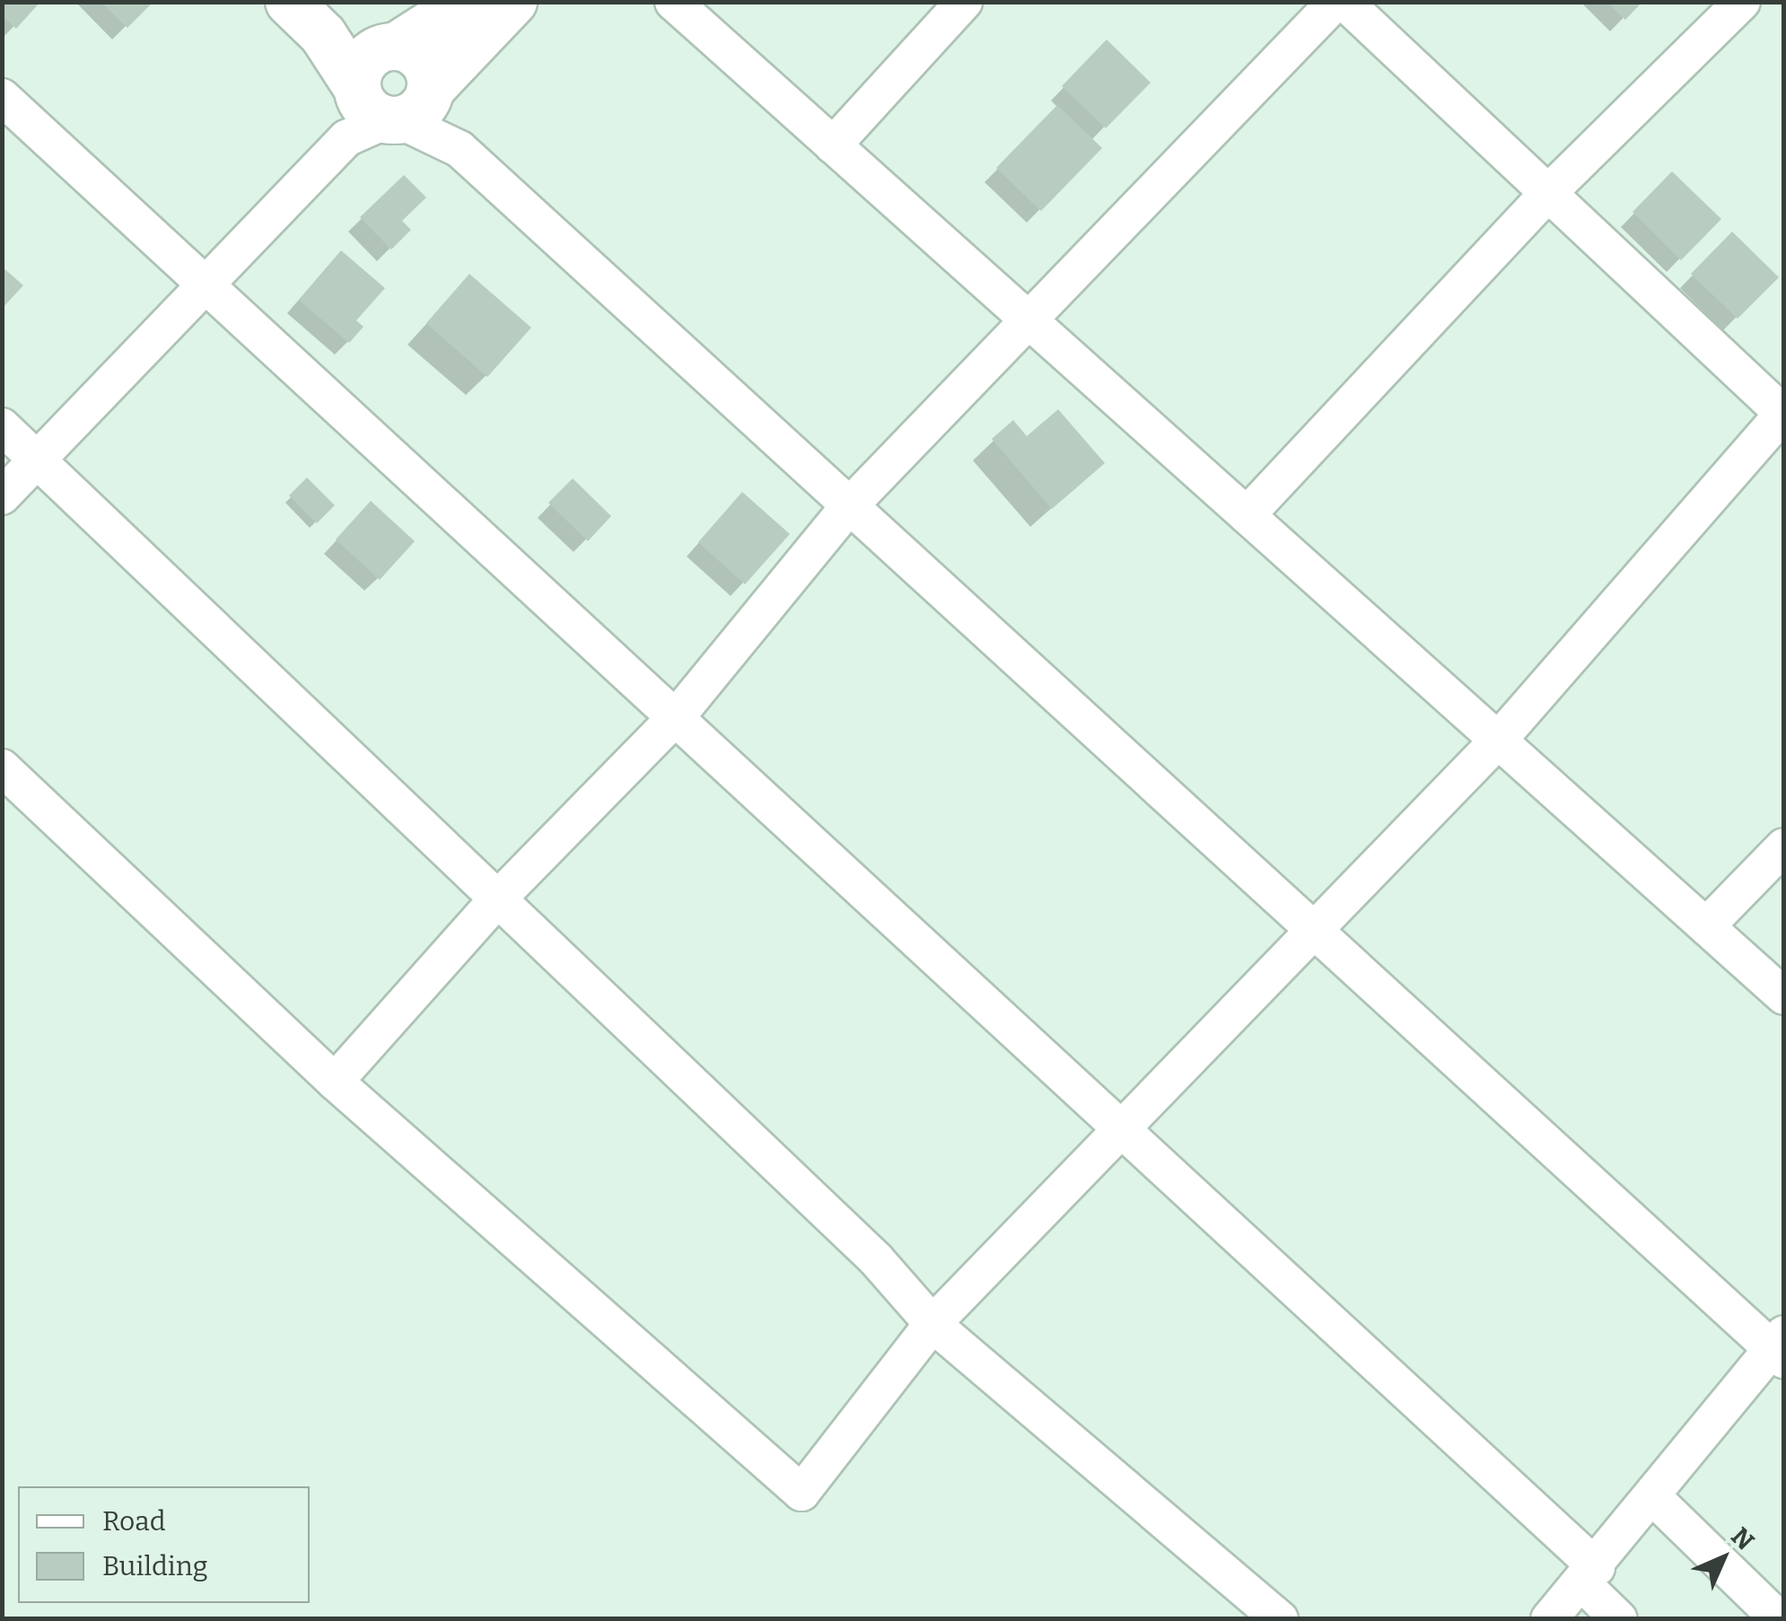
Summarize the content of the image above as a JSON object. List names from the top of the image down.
{
  "legend": ["Road", "Building"],
  "north": "top right"
}
